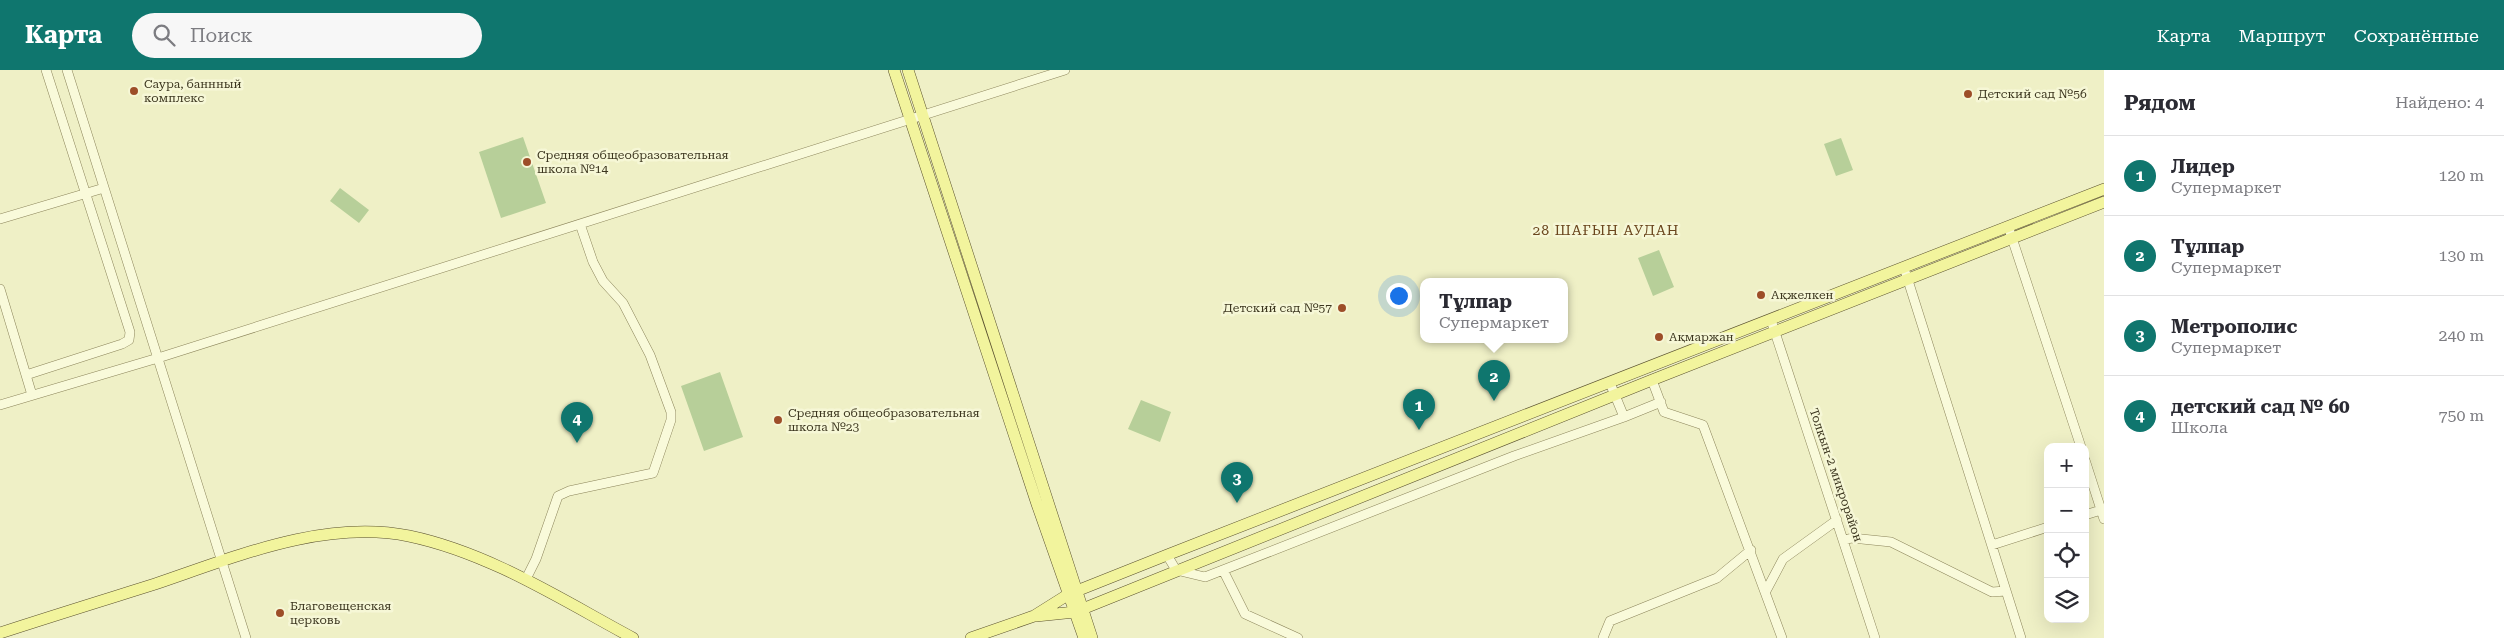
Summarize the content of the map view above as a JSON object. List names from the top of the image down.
{
  "streets": {
    "street": ["Толкын-2 микрорайон"]
  },
  "districts": ["28 ШАҒЫН АУДАН"],
  "places": [
    "Саура, баннный комплекс",
    "Детский сад №56",
    "Cредняя общеобразовательная школа №14",
    "Ақжелкен",
    "Детский сад №57",
    "Ақмаржан",
    "Средняя общеобразовательная школа №23",
    "Благовещенская церковь"
  ],
  "page": {
    "header": "Карта",
    "search": "Поиск",
    "nav": ["Карта", "Маршрут", "Сохранённые"],
    "heading": ["Рядом", "Найдено: 4"],
    "list": [
      {
        "mark": "1",
        "name": "Лидер",
        "note": "Супермаркет",
        "value": "120 m"
      },
      {
        "mark": "2",
        "name": "Тұлпар",
        "note": "Супермаркет",
        "value": "130 m"
      },
      {
        "mark": "3",
        "name": "Метрополис",
        "note": "Супермаркет",
        "value": "240 m"
      },
      {
        "mark": "4",
        "name": "детский сад № 60",
        "note": "Школа",
        "value": "750 m"
      }
    ],
    "popup": ["Тұлпар", "Супермаркет"],
    "pins": [
      "2",
      "1",
      "4",
      "3"
    ],
    "map_buttons": ["+", "−"]
  }
}
